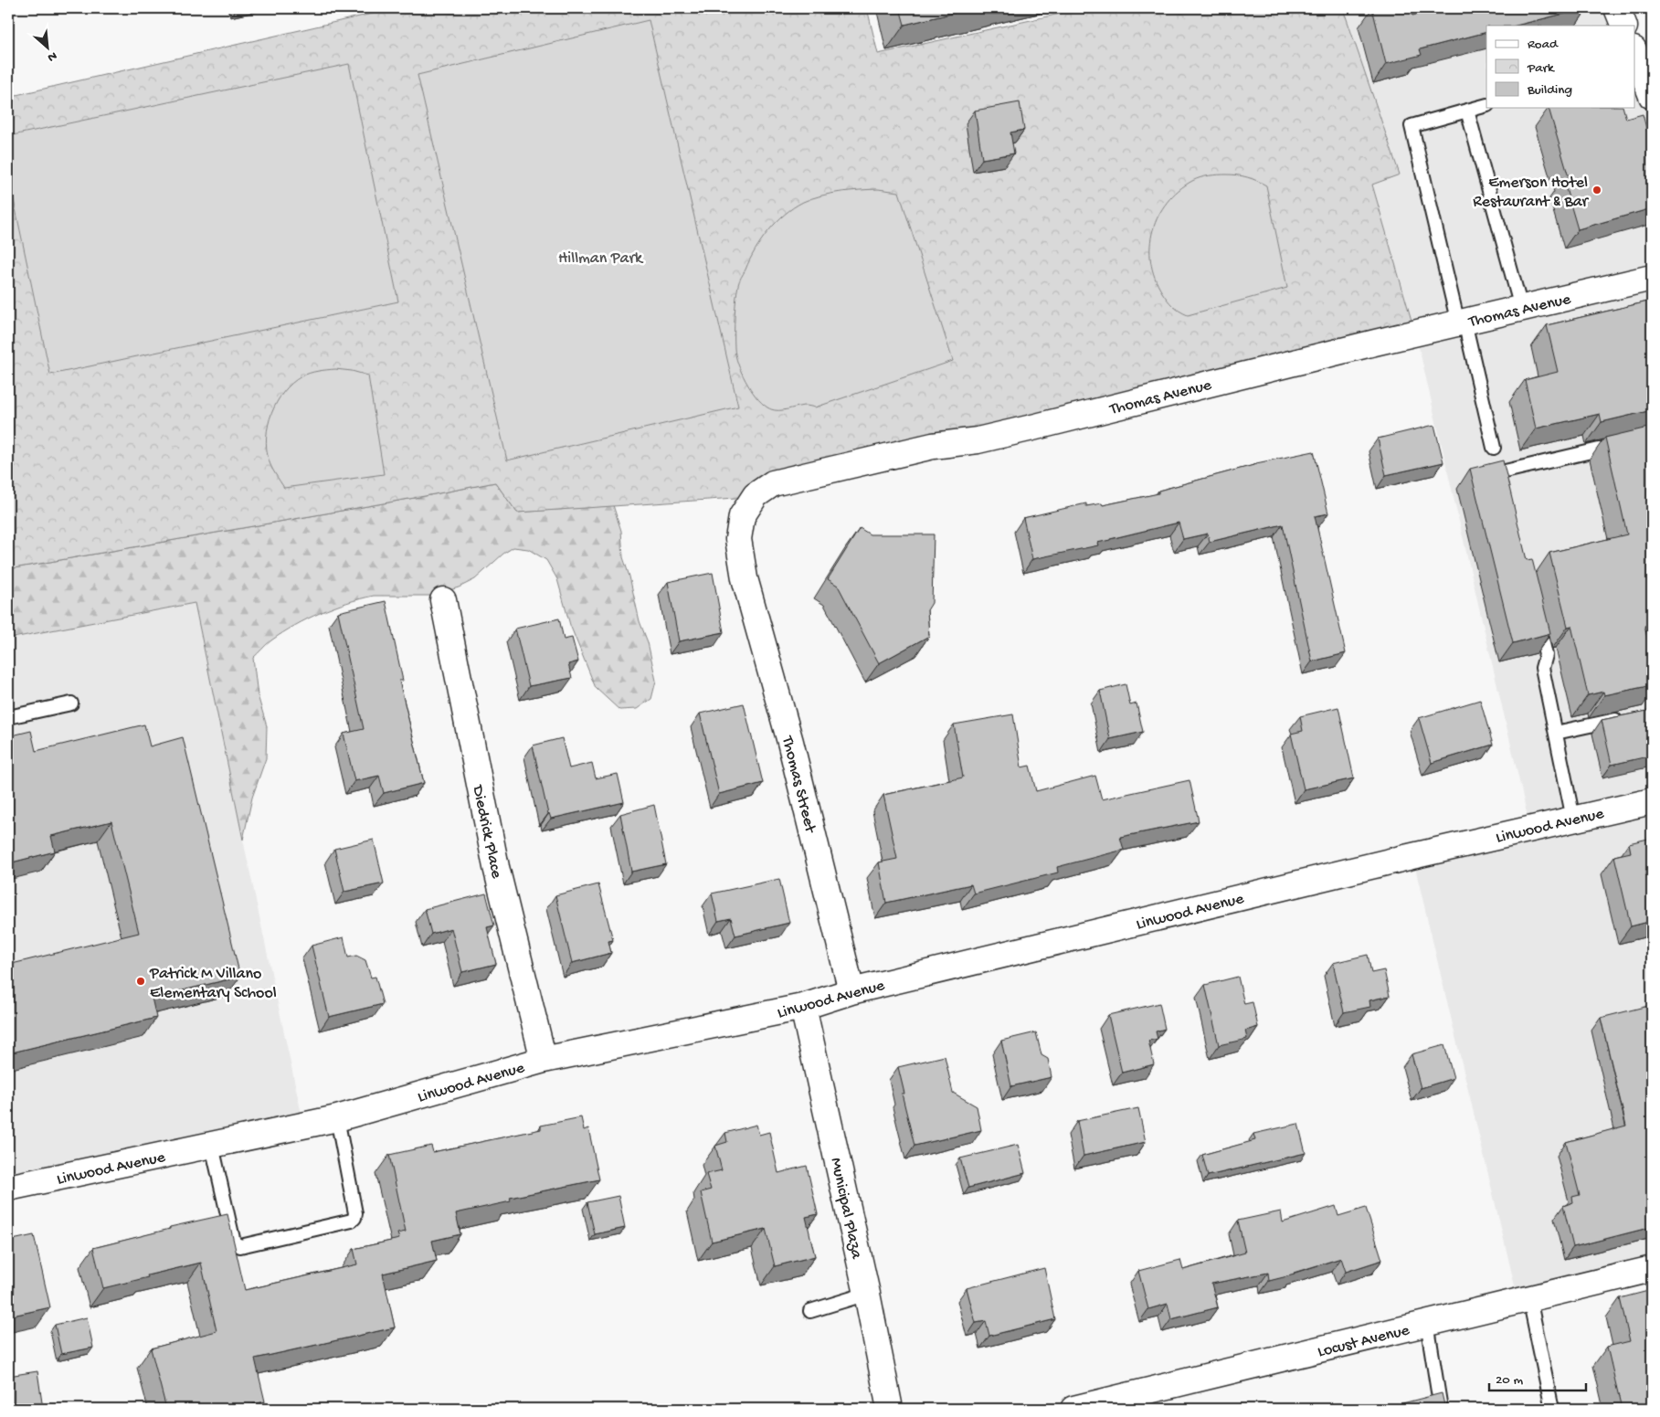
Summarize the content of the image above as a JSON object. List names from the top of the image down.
{
  "streets": {
    "street": [
      "Thomas Avenue",
      "Thomas Street",
      "Linwood Avenue",
      "Diedrick Place",
      "Municipal Plaza",
      "Locust Avenue"
    ]
  },
  "crossings": [
    ["Thomas Avenue", "Thomas Street"],
    ["Thomas Street", "Linwood Avenue"],
    ["Linwood Avenue", "Diedrick Place"],
    ["Linwood Avenue", "Municipal Plaza"]
  ],
  "parks": ["Hillman Park"],
  "places": ["Emerson Hotel Restaurant & Bar", "Patrick M Villano Elementary School"],
  "legend": ["Road", "Park", "Building"],
  "scale_bar": "20 m",
  "north": "bottom right"
}
